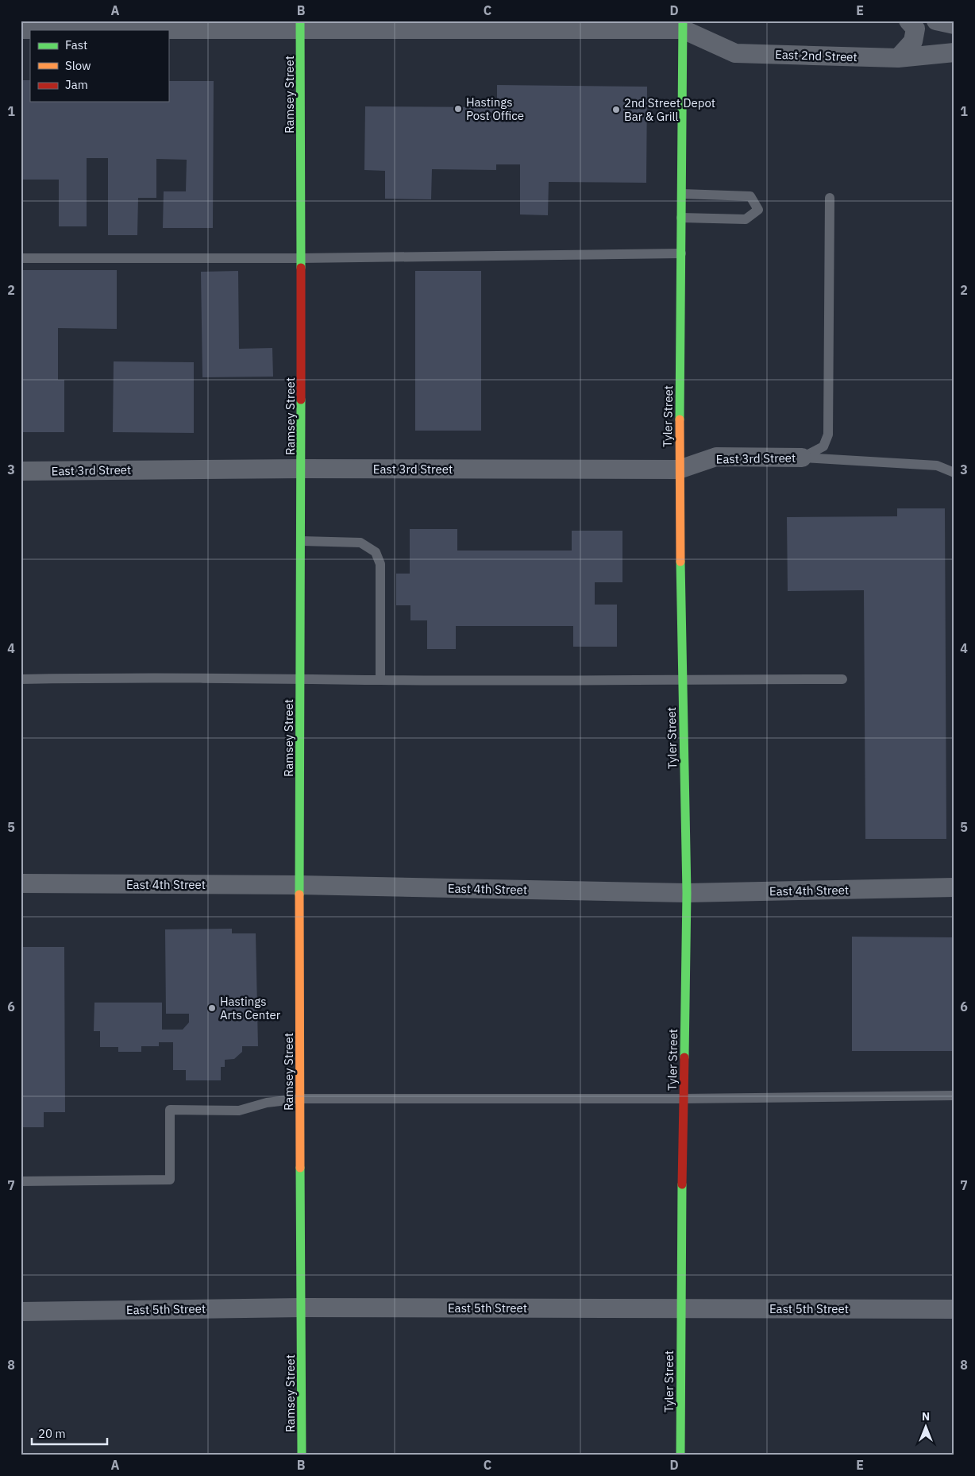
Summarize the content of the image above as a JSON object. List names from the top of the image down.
{
  "streets": {
    "street": [
      "East 2nd Street",
      "Ramsey Street",
      "Tyler Street",
      "East 3rd Street",
      "East 4th Street",
      "East 5th Street"
    ]
  },
  "crossings": [
    ["East 2nd Street", "Ramsey Street"],
    ["East 2nd Street", "Tyler Street"],
    ["Ramsey Street", "East 3rd Street"],
    ["Ramsey Street", "East 4th Street"],
    ["Ramsey Street", "East 5th Street"],
    ["Tyler Street", "East 3rd Street"],
    ["Tyler Street", "East 4th Street"],
    ["Tyler Street", "East 5th Street"]
  ],
  "places": ["Hastings Post Office", "2nd Street Depot Bar & Grill", "Hastings Arts Center"],
  "legend": ["Fast", "Slow", "Jam"],
  "scale_bar": "20 m",
  "north": "top",
  "grid": {
    "columns": [
      "A",
      "B",
      "C",
      "D",
      "E"
    ],
    "rows": [
      "1",
      "2",
      "3",
      "4",
      "5",
      "6",
      "7",
      "8"
    ]
  }
}
